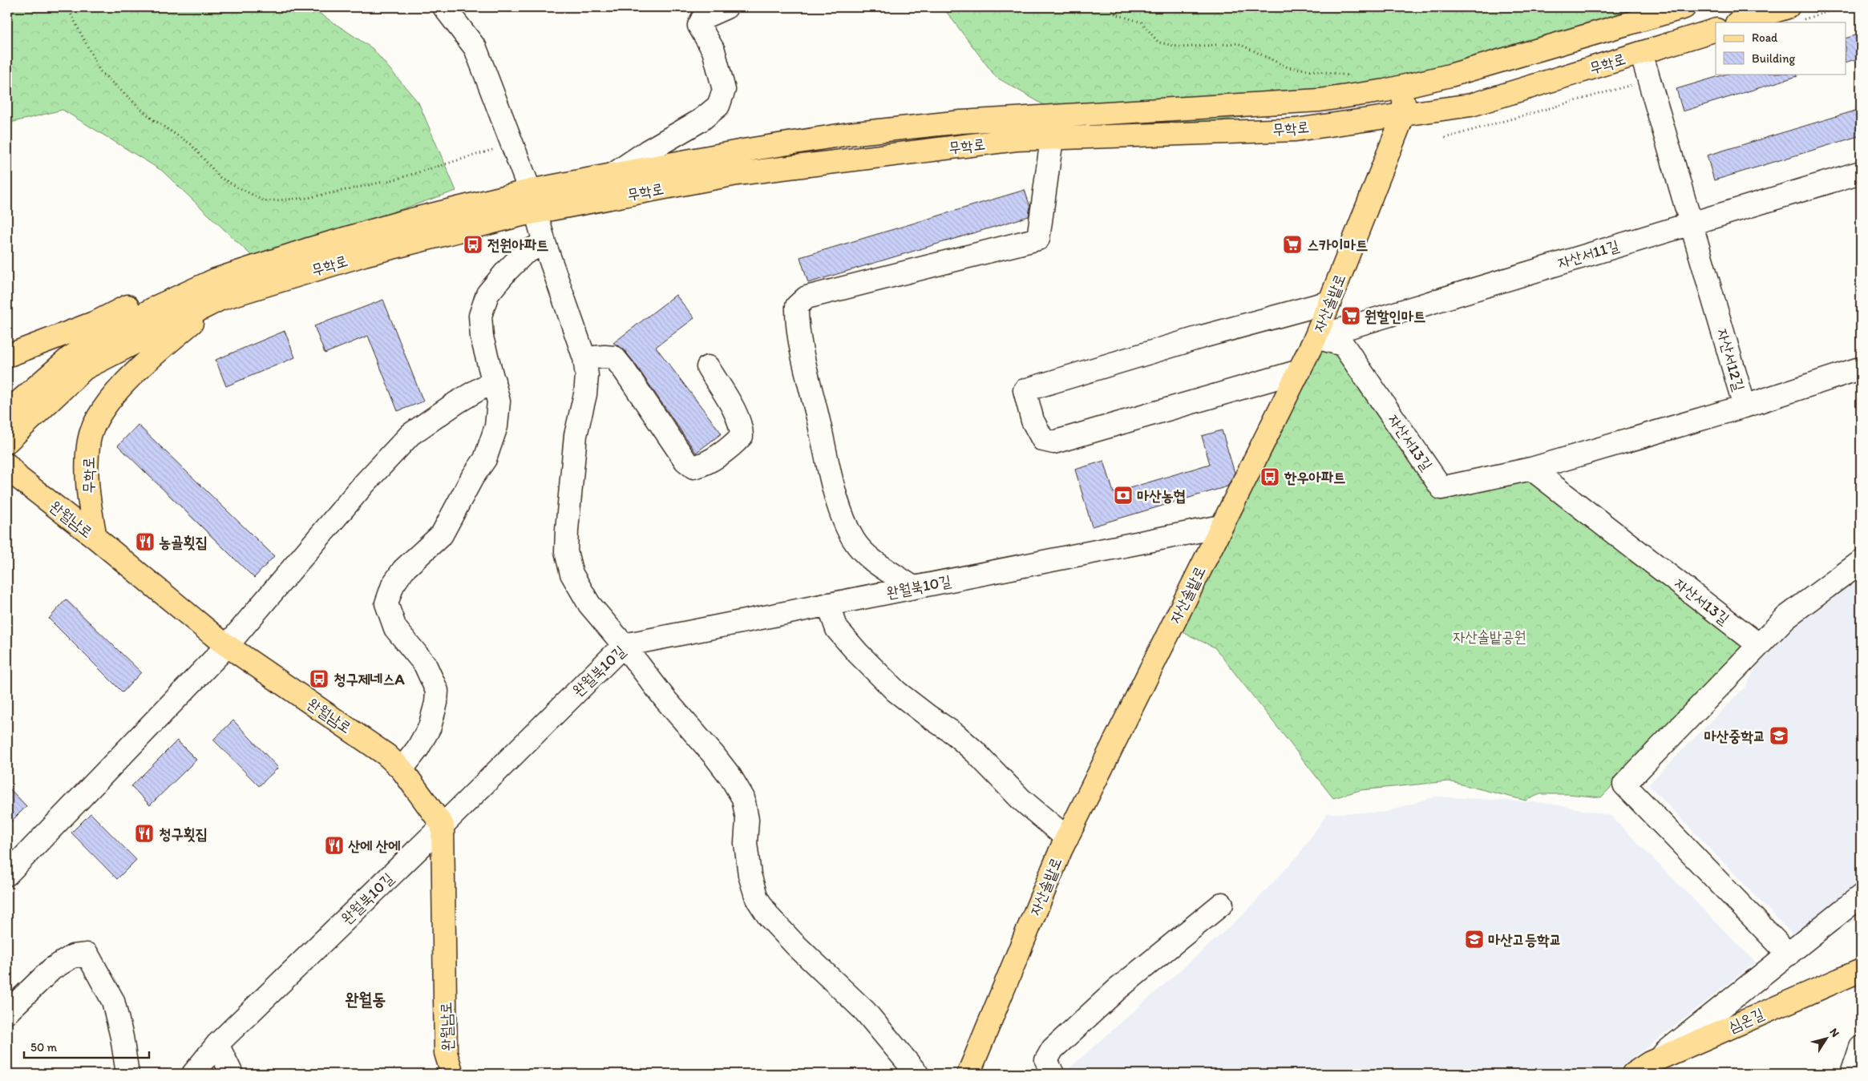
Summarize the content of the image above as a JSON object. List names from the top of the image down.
{
  "streets": {
    "main road": [
      "무학로",
      "자산솔밭로",
      "완월남로",
      "심온길"
    ],
    "street": [
      "자산서11길",
      "자산서12길",
      "자산서13길",
      "완월북10길"
    ]
  },
  "crossings": [
    ["무학로", "자산솔밭로"],
    ["무학로", "자산서12길"],
    ["무학로", "완월남로"],
    ["자산서11길", "자산솔밭로"],
    ["자산서11길", "자산서12길"],
    ["자산서11길", "자산서13길"],
    ["자산솔밭로", "자산서13길"],
    ["자산솔밭로", "완월북10길"],
    ["자산서12길", "자산서13길"],
    ["완월남로", "완월북10길"]
  ],
  "districts": ["완월동"],
  "parks": ["자산솔밭공원"],
  "places": {
    "bus stop": ["전원아파트", "한우아파트", "청구제네스A"],
    "supermarket": ["스카이마트", "원할인마트"],
    "bank": ["마산농협"],
    "restaurant": ["농골횟집", "청구횟집", "산에 산에"],
    "school or university": ["마산중학교", "마산고등학교"]
  },
  "legend": ["Road", "Building"],
  "scale_bar": "50 m",
  "north": "top right"
}
